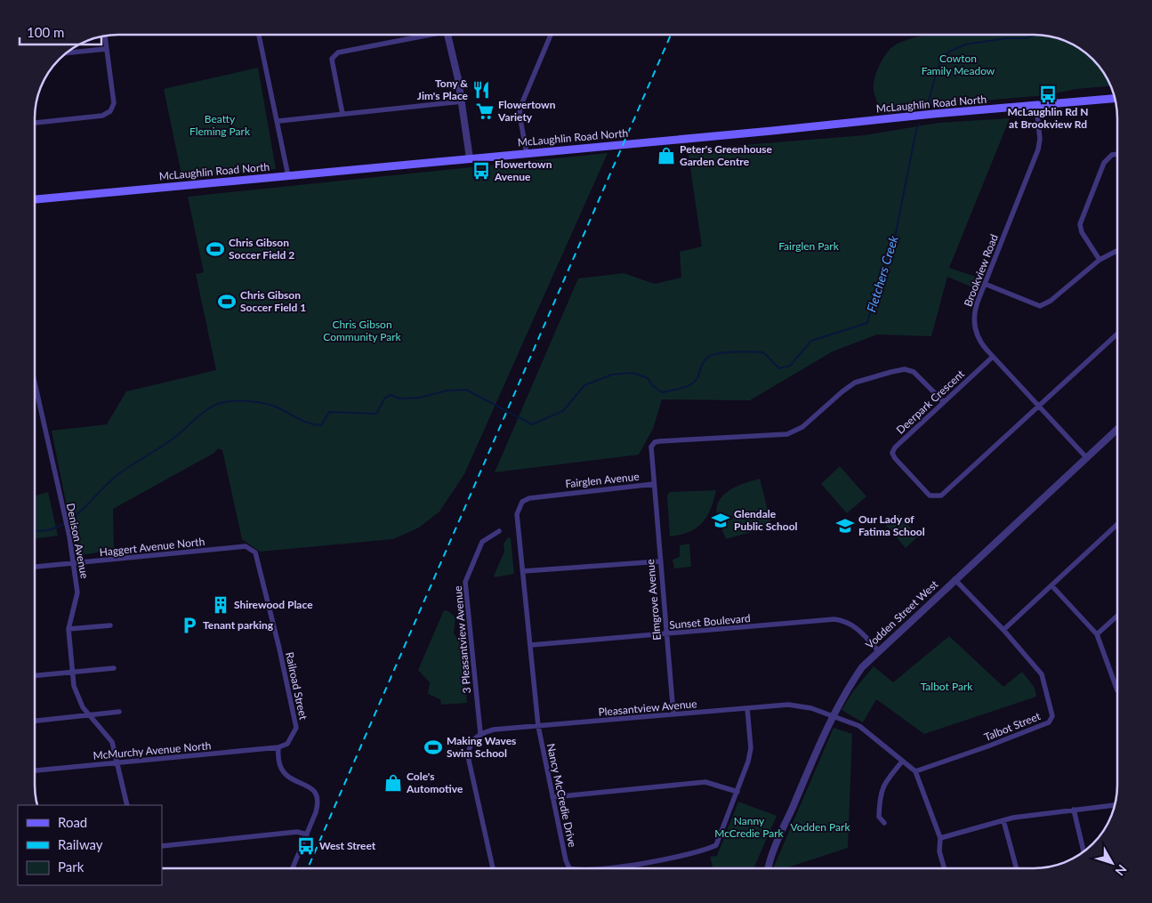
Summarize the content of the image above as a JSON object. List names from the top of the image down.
{
  "streets": {
    "main road": ["McLaughlin Road North"],
    "street": [
      "Brookview Road",
      "Deerpark Crescent",
      "Fairglen Avenue",
      "Denison Avenue",
      "Haggert Avenue North",
      "Elmgrove Avenue",
      "Vodden Street West",
      "Sunset Boulevard",
      "3 Pleasantview Avenue",
      "Railroad Street",
      "Pleasantview Avenue",
      "Talbot Street",
      "McMurchy Avenue North",
      "Nancy McCredie Drive"
    ]
  },
  "crossings": [
    ["McLaughlin Road North", "Brookview Road"],
    ["Brookview Road", "Deerpark Crescent"],
    ["Brookview Road", "Vodden Street West"],
    ["Deerpark Crescent", "Fairglen Avenue"],
    ["Fairglen Avenue", "Elmgrove Avenue"],
    ["Fairglen Avenue", "Sunset Boulevard"],
    ["Fairglen Avenue", "Pleasantview Avenue"],
    ["Fairglen Avenue", "Nancy McCredie Drive"],
    ["Denison Avenue", "Haggert Avenue North"],
    ["Denison Avenue", "McMurchy Avenue North"],
    ["Haggert Avenue North", "Railroad Street"],
    ["Elmgrove Avenue", "Sunset Boulevard"],
    ["Elmgrove Avenue", "Pleasantview Avenue"],
    ["Vodden Street West", "Sunset Boulevard"],
    ["Vodden Street West", "Pleasantview Avenue"],
    ["Vodden Street West", "Talbot Street"],
    ["3 Pleasantview Avenue", "Pleasantview Avenue"],
    ["Railroad Street", "McMurchy Avenue North"],
    ["Pleasantview Avenue", "Talbot Street"],
    ["Pleasantview Avenue", "Nancy McCredie Drive"]
  ],
  "water": ["Fletchers Creek"],
  "parks": [
    "Cowton Family Meadow",
    "Beatty Fleming Park",
    "Fairglen Park",
    "Chris Gibson Community Park",
    "Talbot Park",
    "Nanny McCredie Park",
    "Vodden Park"
  ],
  "places": {
    "restaurant": ["Tony & Jim's Place"],
    "bus stop": ["McLaughlin Rd N at Brookview Rd", "Flowertown Avenue", "West Street"],
    "supermarket": ["Flowertown Variety"],
    "shop": ["Peter's Greenhouse Garden Centre", "Cole's Automotive"],
    "sports": ["Chris Gibson Soccer Field 2", "Chris Gibson Soccer Field 1", "Making Waves Swim School"],
    "school or university": ["Glendale Public School", "Our Lady of Fatima School"],
    "building": ["Shirewood Place"],
    "parking": ["Tenant parking"]
  },
  "legend": ["Road", "Railway", "Park"],
  "scale_bar": "100 m",
  "north": "bottom right"
}
